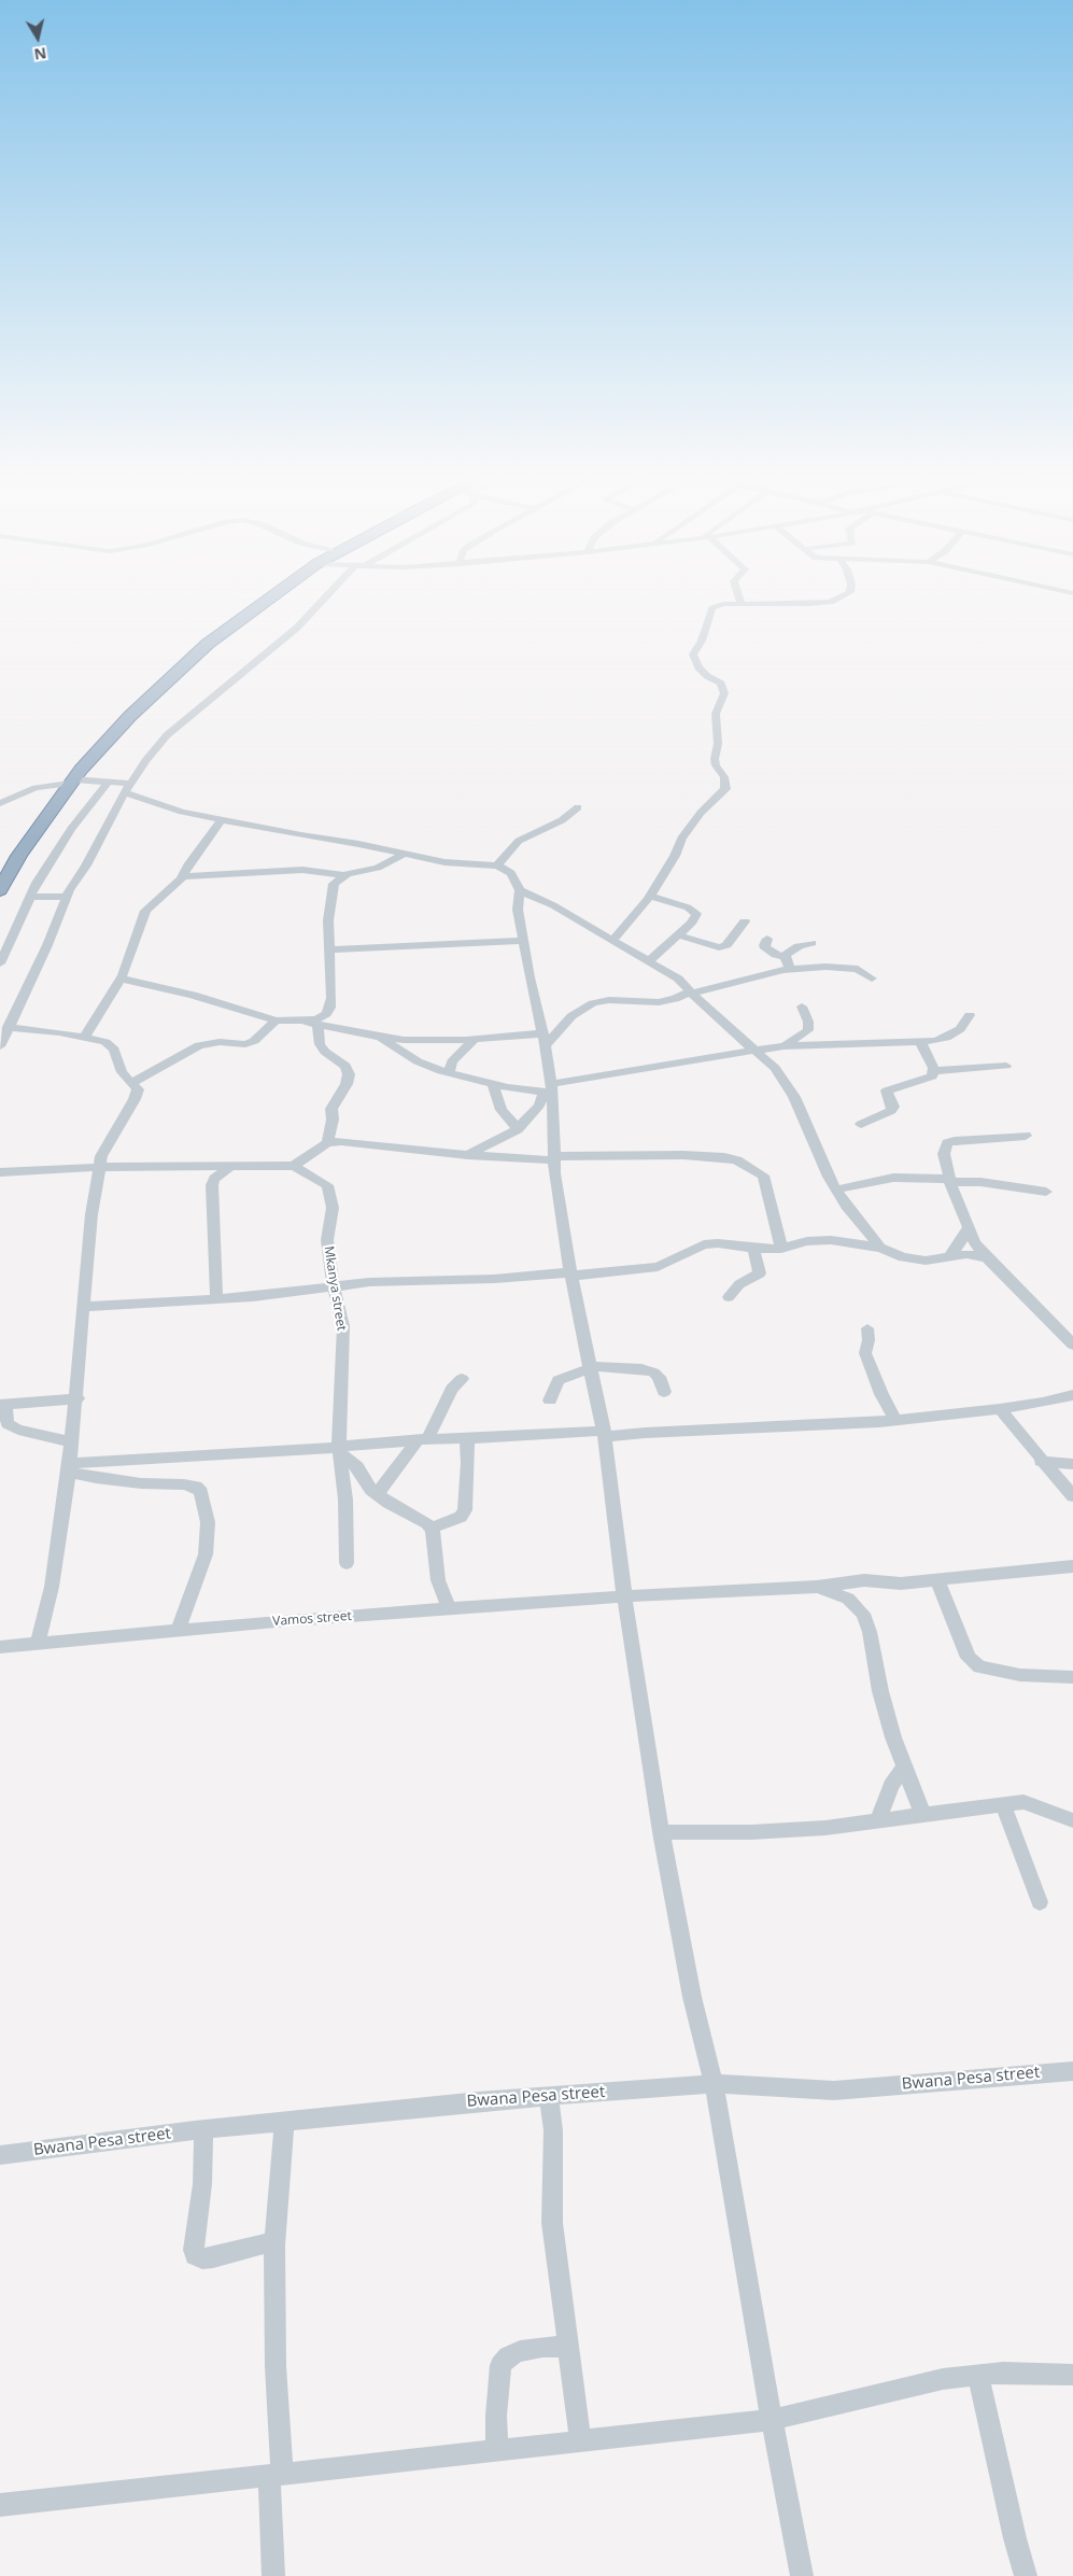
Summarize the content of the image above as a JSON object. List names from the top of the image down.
{
  "streets": {
    "street": ["Mkanya street", "Vamos street", "Bwana Pesa street"]
  },
  "north": "bottom"
}
